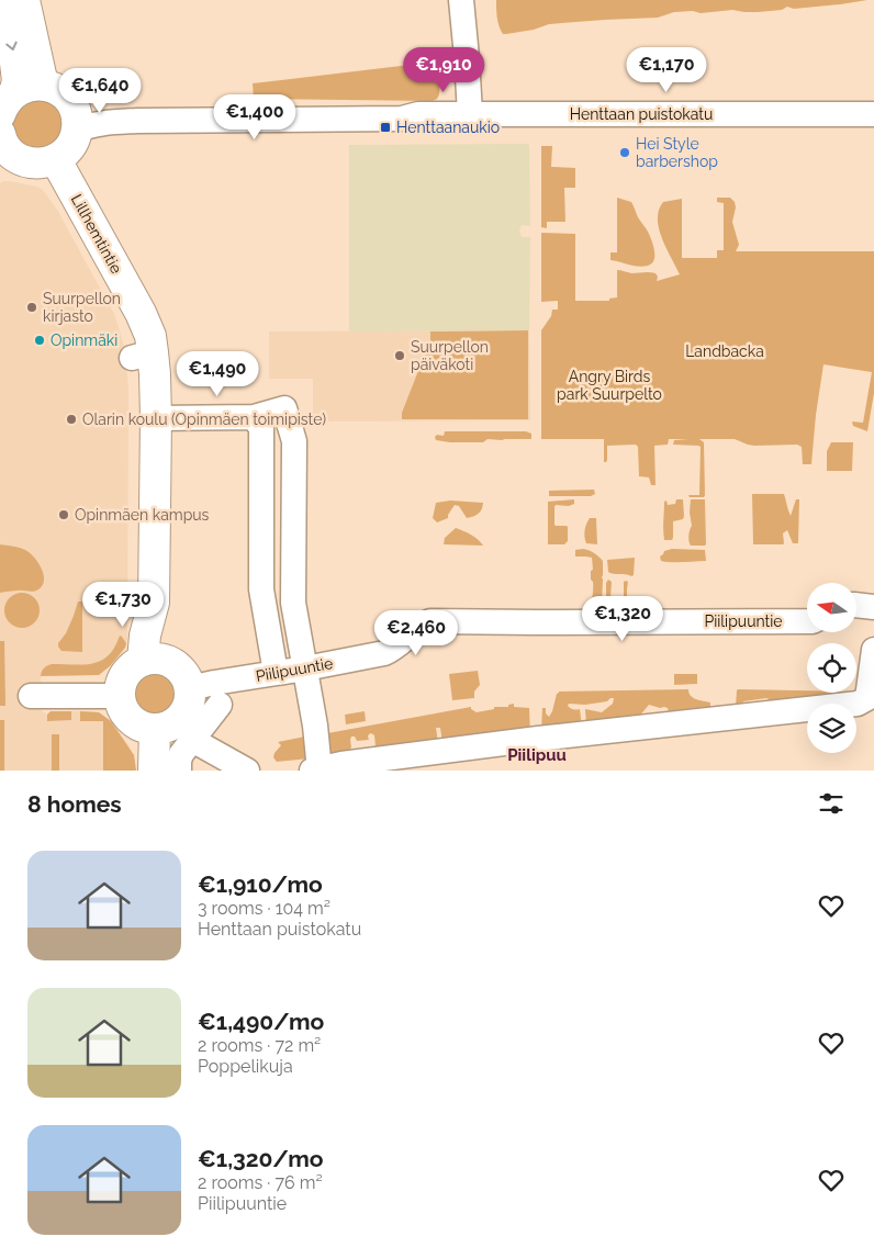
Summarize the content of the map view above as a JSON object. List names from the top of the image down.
{
  "streets": {
    "main road": ["Lillhemtintie"],
    "street": ["Henttaan puistokatu", "Piilipuuntie"]
  },
  "crossings": [
    ["Lillhemtintie", "Piilipuuntie"]
  ],
  "districts": ["Piilipuu"],
  "parks": ["Landbacka", "Angry Birds park Suurpelto"],
  "places": {
    "transit": ["Henttaanaukio"],
    "other": [
      "Hei Style barbershop",
      "Suurpellon kirjasto",
      "Opinmäki",
      "Suurpellon päiväkoti",
      "Olarin koulu (Opinmäen toimipiste)",
      "Opinmäen kampus"
    ]
  },
  "north": "left",
  "page": {
    "price": [
      "€1,910",
      "€1,170",
      "€1,640",
      "€1,400",
      "€1,490",
      "€1,730",
      "€1,320",
      "€2,460"
    ],
    "heading": "8 homes",
    "list": [
      {
        "name": "€1,910/mo",
        "note": "3 rooms · 104 m² · Henttaan puistokatu"
      },
      {
        "name": "€1,490/mo",
        "note": "2 rooms · 72 m² · Poppelikuja"
      },
      {
        "name": "€1,320/mo",
        "note": "2 rooms · 76 m² · Piilipuuntie"
      }
    ]
  }
}
